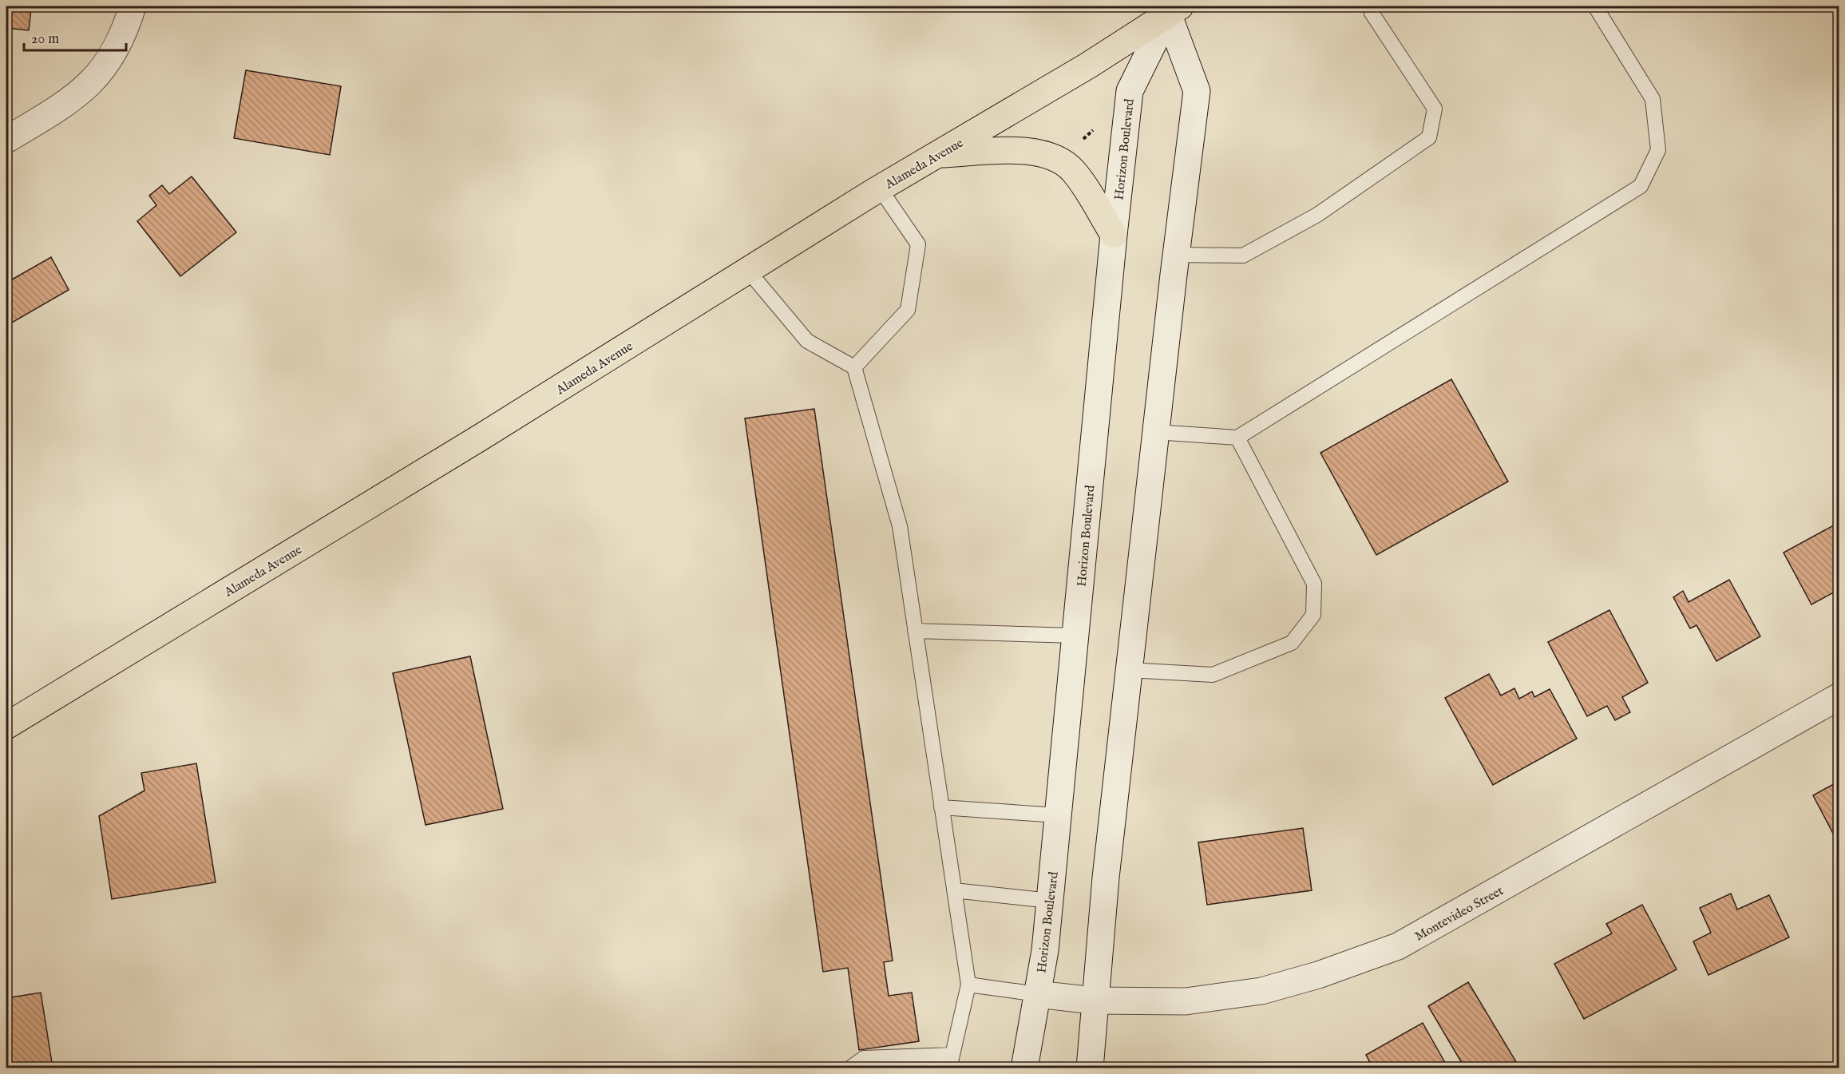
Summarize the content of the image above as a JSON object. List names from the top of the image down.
{
  "streets": {
    "main road": ["Horizon Boulevard", "Alameda Avenue", "Montevideo Street"]
  },
  "crossings": [
    ["Horizon Boulevard", "Alameda Avenue"],
    ["Horizon Boulevard", "Montevideo Street"]
  ],
  "scale_bar": "20 m"
}
